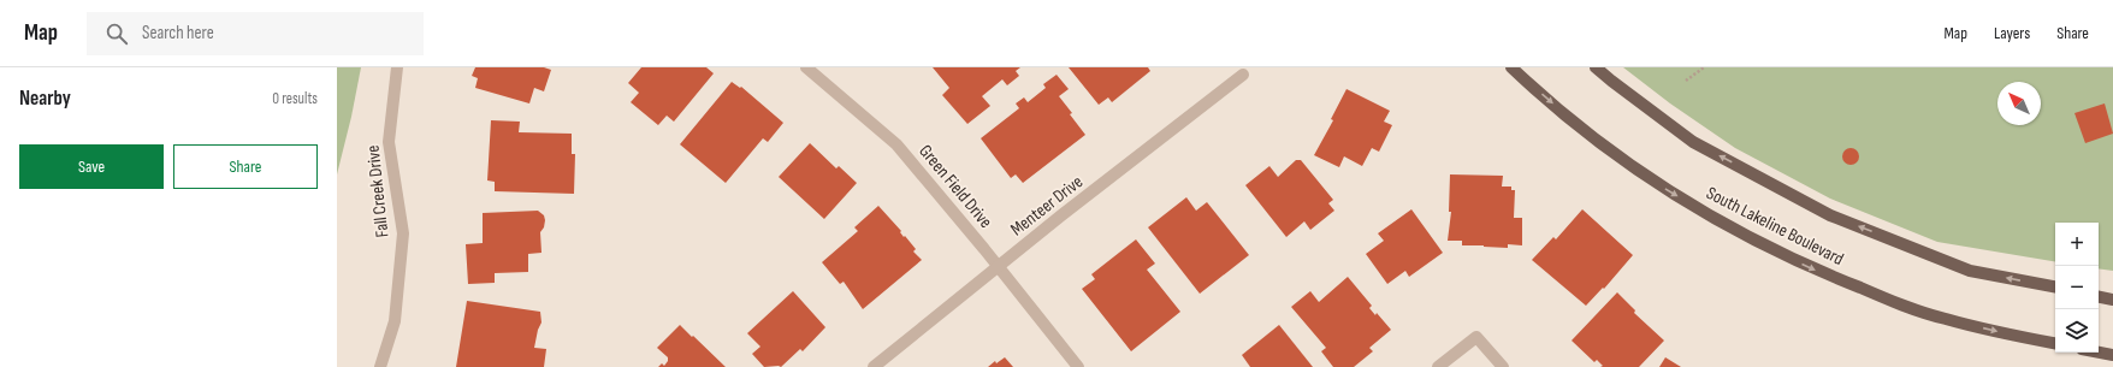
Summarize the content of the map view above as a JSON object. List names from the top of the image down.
{
  "streets": {
    "main road": ["South Lakeline Boulevard"],
    "street": ["Green Field Drive", "Fall Creek Drive", "Menteer Drive"]
  },
  "crossings": [
    ["Green Field Drive", "Menteer Drive"]
  ],
  "north": "top left",
  "page": {
    "header": "Map",
    "search": "Search here",
    "nav": ["Map", "Layers", "Share"],
    "heading": ["Nearby", "0 results"],
    "buttons": ["Save", "Share"],
    "map_buttons": ["+", "−"]
  }
}
